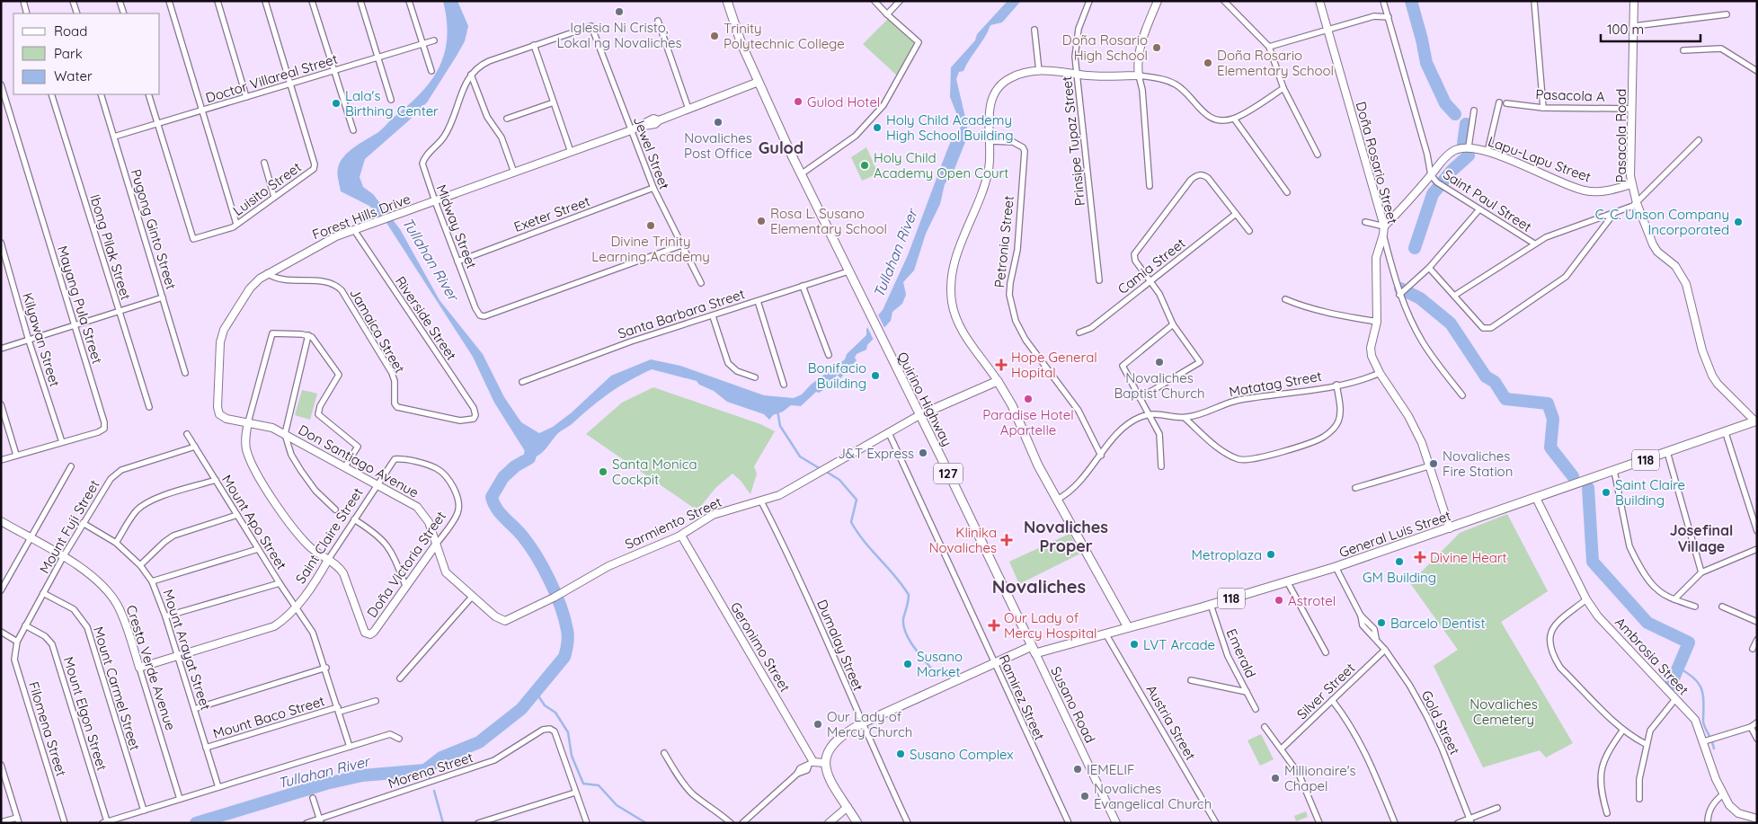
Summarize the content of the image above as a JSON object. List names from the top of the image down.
{
  "streets": {
    "main road": [
      "Quirino Highway",
      "118",
      "127",
      "Sarmiento Street",
      "General Luis Street"
    ],
    "street": [
      "Doctor Villareal Street",
      "Pasacola A",
      "Pasacola Road",
      "Prinsipe Tupaz Street",
      "Jewel Street",
      "Lapu-Lapu Street",
      "Doña Rosario Street",
      "Luisito Street",
      "Saint Paul Street",
      "Exeter Street",
      "Forest Hills Drive",
      "Midway Street",
      "Pugong Ginto Street",
      "Petronia Street",
      "Ibong Pilak Street",
      "Camia Street",
      "Mayang Pula Street",
      "Santa Barbara Street",
      "Riverside Street",
      "Jamaica Street",
      "Kilyawan Street",
      "Matatag Street",
      "Don Santiago Avenue",
      "Mount Apo Street",
      "Mount Fuji Street",
      "Saint Claire Street",
      "Doña Victoria Street",
      "Dumalay Street",
      "Geronimo Street",
      "Mount Arayat Street",
      "Emerald",
      "Ambrosia Street",
      "Cresta Verde Avenue",
      "Mount Carmel Street",
      "Silver Street",
      "Ramirez Street",
      "Susano Road",
      "Mount Elgon Street",
      "Mount Baco Street",
      "Austria Street",
      "Gold Street",
      "Filomena Street",
      "Morena Street"
    ]
  },
  "crossings": [
    ["Doctor Villareal Street", "Luisito Street"],
    ["Doctor Villareal Street", "Pugong Ginto Street"],
    ["Pasacola A", "Pasacola Road"],
    ["Pasacola Road", "Lapu-Lapu Street"],
    ["Pasacola Road", "General Luis Street"],
    ["Jewel Street", "Exeter Street"],
    ["Jewel Street", "Forest Hills Drive"],
    ["Jewel Street", "Midway Street"],
    ["Lapu-Lapu Street", "Doña Rosario Street"],
    ["Lapu-Lapu Street", "Saint Paul Street"],
    ["Doña Rosario Street", "Matatag Street"],
    ["Doña Rosario Street", "General Luis Street"],
    ["Exeter Street", "Midway Street"],
    ["Forest Hills Drive", "Midway Street"],
    ["Forest Hills Drive", "Riverside Street"],
    ["Forest Hills Drive", "Jamaica Street"],
    ["Forest Hills Drive", "Quirino Highway"],
    ["Forest Hills Drive", "Don Santiago Avenue"],
    ["Mayang Pula Street", "Kilyawan Street"],
    ["Santa Barbara Street", "Quirino Highway"],
    ["Riverside Street", "Jamaica Street"],
    ["Quirino Highway", "Sarmiento Street"],
    ["Quirino Highway", "General Luis Street"],
    ["Quirino Highway", "Susano Road"],
    ["Don Santiago Avenue", "Sarmiento Street"],
    ["Don Santiago Avenue", "Saint Claire Street"],
    ["Don Santiago Avenue", "Doña Victoria Street"],
    ["Mount Apo Street", "Mount Fuji Street"],
    ["Mount Apo Street", "Saint Claire Street"],
    ["Mount Apo Street", "Mount Baco Street"],
    ["Sarmiento Street", "Doña Victoria Street"],
    ["Sarmiento Street", "Dumalay Street"],
    ["Sarmiento Street", "Geronimo Street"],
    ["Sarmiento Street", "Ramirez Street"],
    ["Mount Fuji Street", "Mount Arayat Street"],
    ["Mount Fuji Street", "Cresta Verde Avenue"],
    ["Mount Fuji Street", "Mount Carmel Street"],
    ["Mount Fuji Street", "Mount Elgon Street"],
    ["Mount Fuji Street", "Filomena Street"],
    ["General Luis Street", "Emerald"],
    ["General Luis Street", "Ambrosia Street"],
    ["General Luis Street", "Susano Road"],
    ["General Luis Street", "Austria Street"],
    ["General Luis Street", "Gold Street"],
    ["Saint Claire Street", "Doña Victoria Street"],
    ["Saint Claire Street", "Mount Arayat Street"],
    ["Saint Claire Street", "Cresta Verde Avenue"],
    ["Mount Arayat Street", "Mount Baco Street"],
    ["Silver Street", "Gold Street"]
  ],
  "districts": [
    "Gulod",
    "Novaliches Proper",
    "Josefinal Village",
    "Novaliches"
  ],
  "water": ["Tullahan River"],
  "parks": ["Novaliches Cemetery"],
  "places": {
    "other": [
      "Iglesia Ni Cristo, Lokal ng Novaliches",
      "Trinity Polytechnic College",
      "Doña Rosario High School",
      "Doña Rosario Elementary School",
      "Gulod Hotel",
      "Lala's Birthing Center",
      "Novaliches Post Office",
      "Holy Child Academy High School Building",
      "Holy Child Academy Open Court",
      "Rosa L. Susano Elementary School",
      "C. C. Unson Company Incorporated",
      "Divine Trinity Learning Academy",
      "Novaliches Baptist Church",
      "Bonifacio Building",
      "Paradise Hotel Apartelle",
      "J&T Express",
      "Novaliches Fire Station",
      "Santa Monica Cockpit",
      "Saint Claire Building",
      "Metroplaza",
      "GM Building",
      "Astrotel",
      "Barcelo Dentist",
      "LVT Arcade",
      "Susano Market",
      "Our Lady of Mercy Church",
      "Susano Complex",
      "IEMELIF",
      "Millionaire's Chapel",
      "Novaliches Evangelical Church"
    ],
    "health": [
      "Hope General Hopital",
      "Klinika Novaliches",
      "Divine Heart",
      "Our Lady of Mercy Hospital"
    ]
  },
  "legend": ["Road", "Park", "Water"],
  "scale_bar": "100 m"
}
